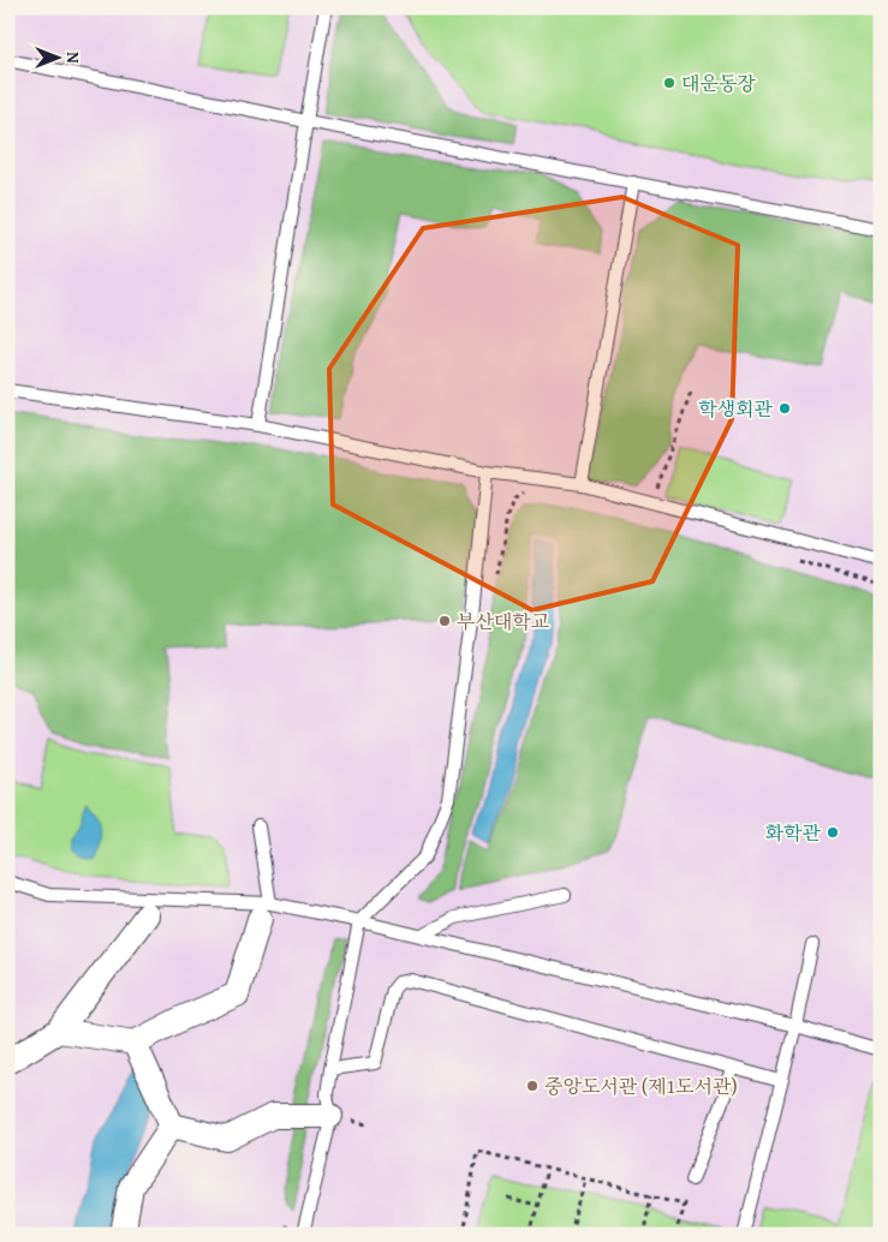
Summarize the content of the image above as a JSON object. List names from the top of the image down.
{
  "places": [
    "대운동장",
    "학생회관",
    "부산대학교",
    "화학관",
    "중앙도서관 (제1도서관)"
  ],
  "north": "right"
}
